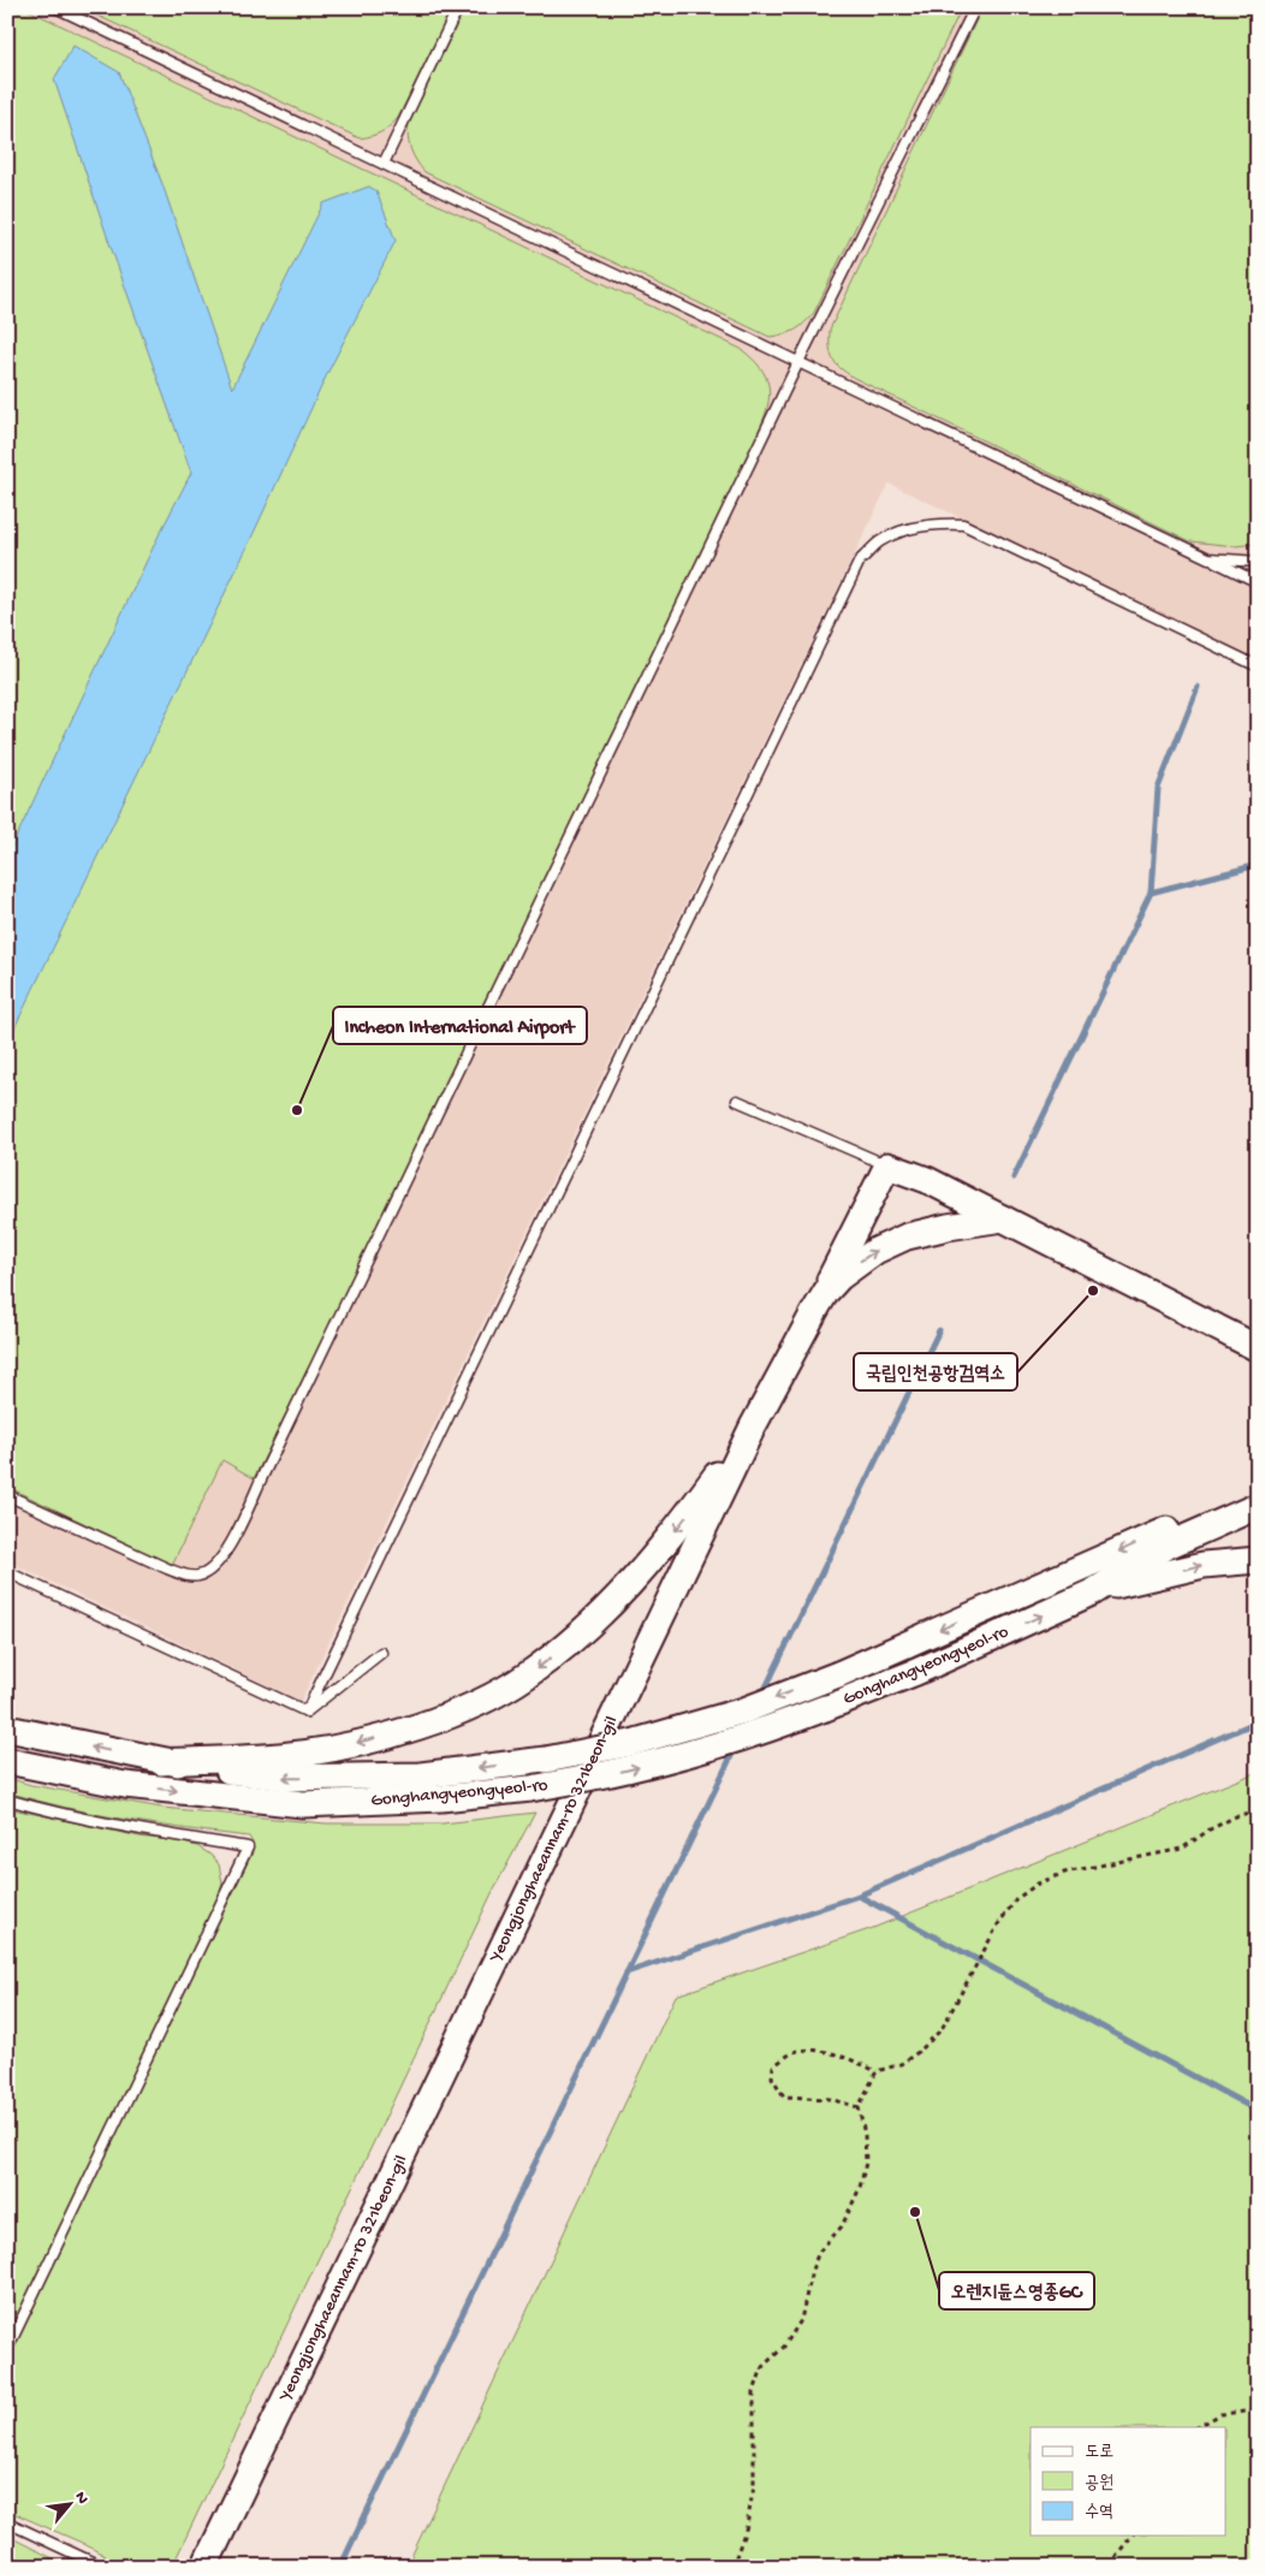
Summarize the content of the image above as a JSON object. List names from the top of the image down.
{
  "streets": {
    "street": ["Gonghangyeongyeol-ro", "Yeongjonghaeannam-ro 321beon-gil"]
  },
  "places": ["Incheon International Airport", "국립인천공항검역소", "오렌지듄스영종GC"],
  "legend": ["도로", "공원", "수역"],
  "north": "top right"
}
